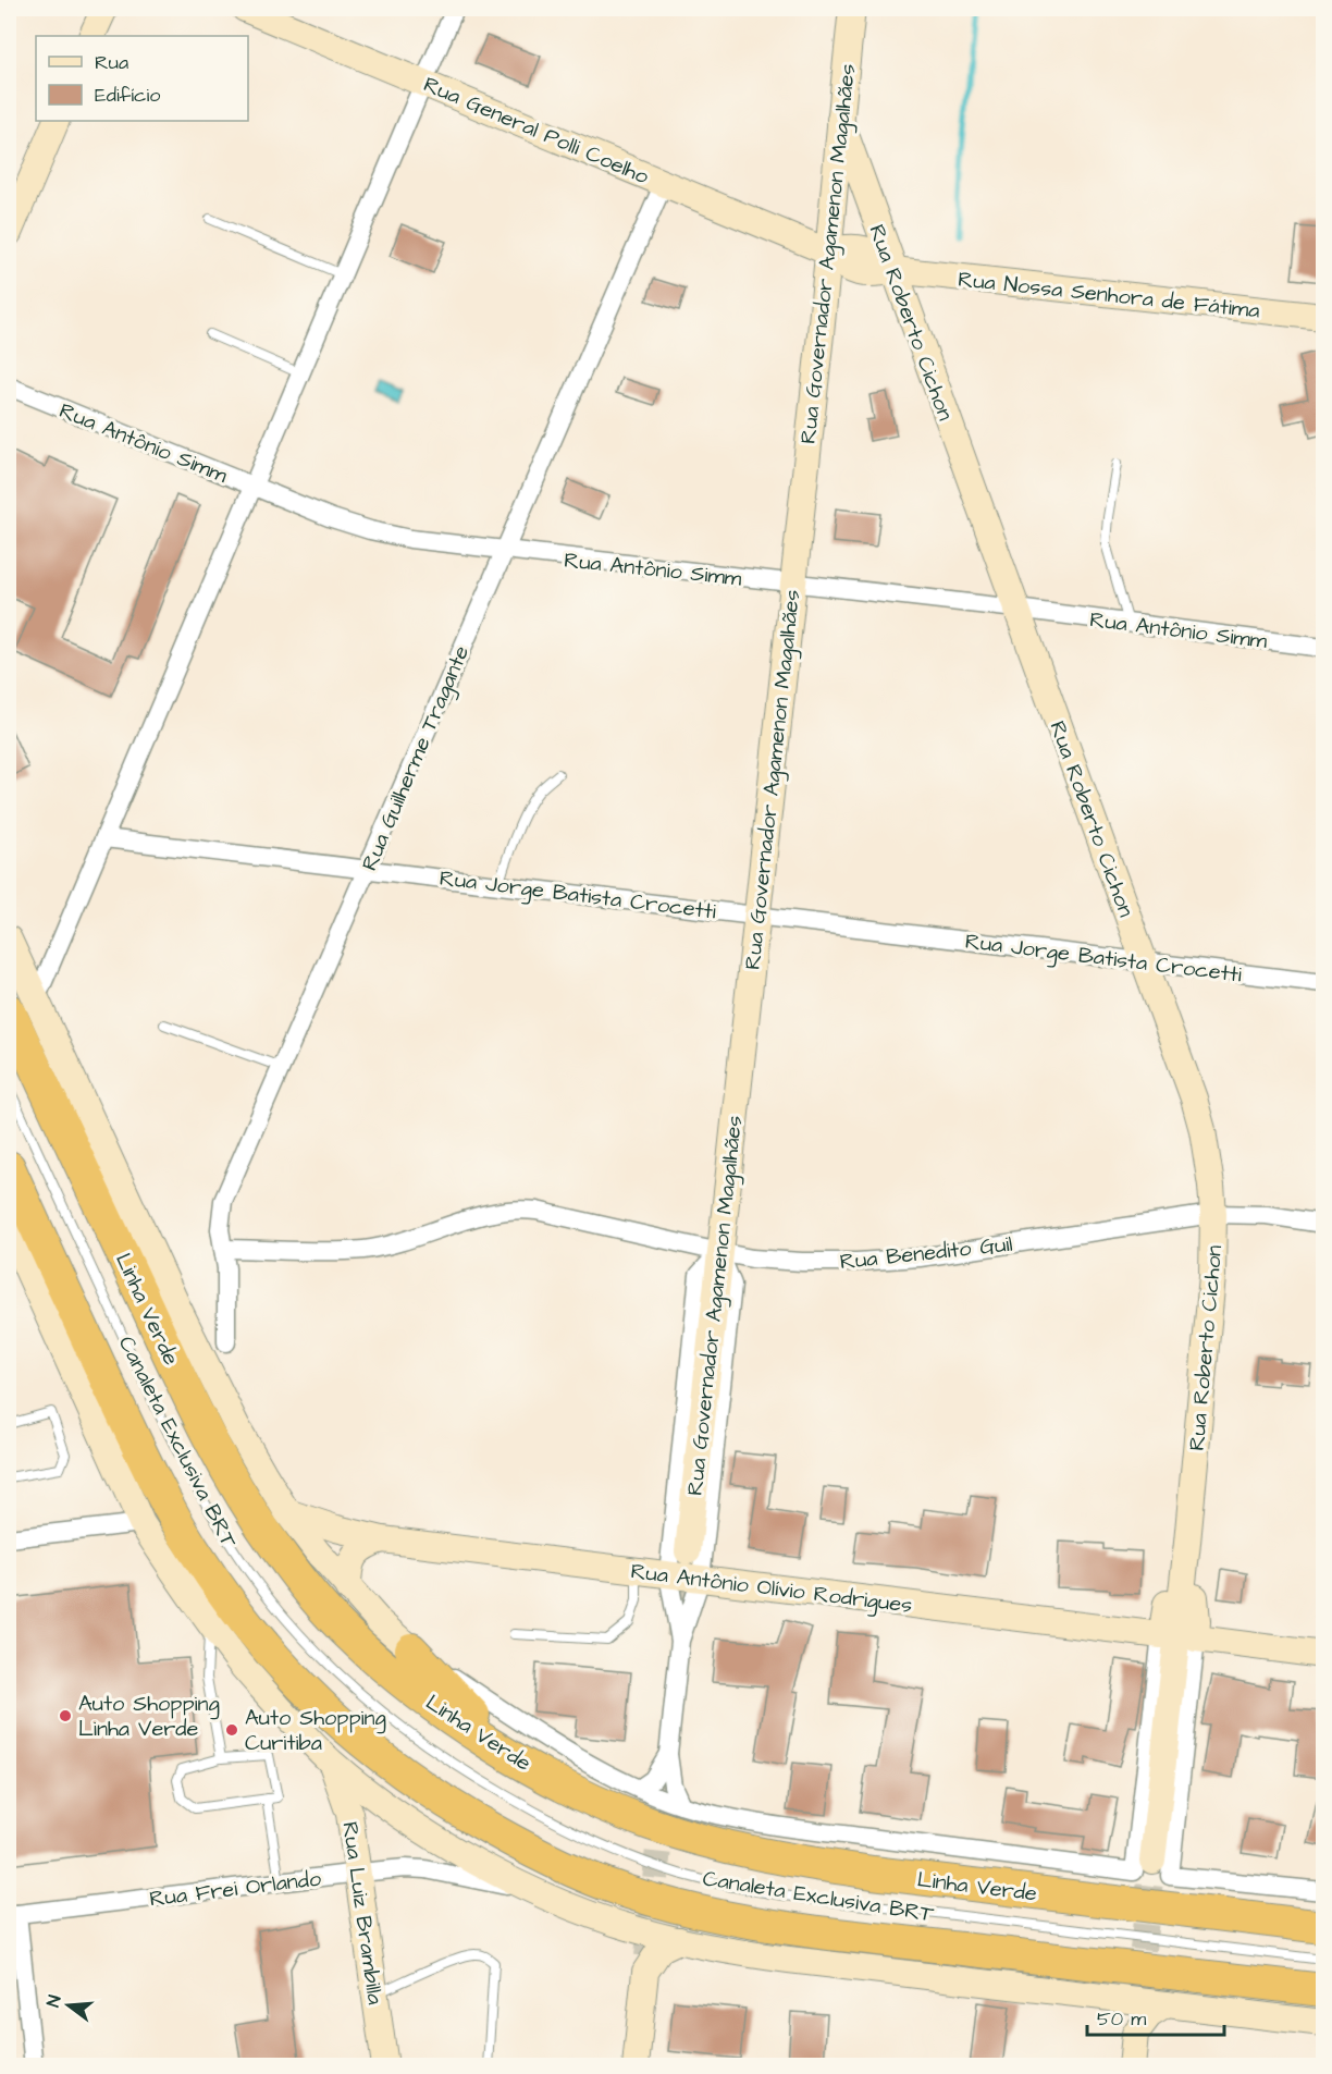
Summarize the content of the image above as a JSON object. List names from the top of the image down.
{
  "streets": {
    "highway": ["Linha Verde"],
    "street": [
      "Rua General Polli Coelho",
      "Rua Governador Agamenon Magalhães",
      "Rua Nossa Senhora de Fátima",
      "Rua Roberto Cichon",
      "Rua Antônio Simm",
      "Rua Guilherme Tragante",
      "Rua Jorge Batista Crocetti",
      "Rua Benedito Guil",
      "Rua Antônio Olívio Rodrigues",
      "Rua Frei Orlando",
      "Rua Luiz Brambilla"
    ],
    "lane": ["Canaleta Exclusiva BRT"]
  },
  "crossings": [
    ["Rua General Polli Coelho", "Rua Governador Agamenon Magalhães"],
    ["Rua General Polli Coelho", "Rua Guilherme Tragante"],
    ["Rua Governador Agamenon Magalhães", "Rua Roberto Cichon"],
    ["Rua Governador Agamenon Magalhães", "Rua Antônio Simm"],
    ["Rua Governador Agamenon Magalhães", "Rua Jorge Batista Crocetti"],
    ["Rua Governador Agamenon Magalhães", "Rua Benedito Guil"],
    ["Rua Nossa Senhora de Fátima", "Rua Roberto Cichon"],
    ["Rua Roberto Cichon", "Rua Antônio Simm"],
    ["Rua Roberto Cichon", "Rua Jorge Batista Crocetti"],
    ["Rua Roberto Cichon", "Rua Benedito Guil"],
    ["Rua Roberto Cichon", "Linha Verde"],
    ["Rua Antônio Simm", "Rua Guilherme Tragante"],
    ["Rua Guilherme Tragante", "Rua Jorge Batista Crocetti"],
    ["Rua Guilherme Tragante", "Rua Benedito Guil"],
    ["Linha Verde", "Rua Antônio Olívio Rodrigues"],
    ["Rua Frei Orlando", "Rua Luiz Brambilla"]
  ],
  "places": ["Auto Shopping Linha Verde", "Auto Shopping Curitiba"],
  "legend": ["Rua", "Edifício"],
  "scale_bar": "50 m",
  "north": "left"
}
